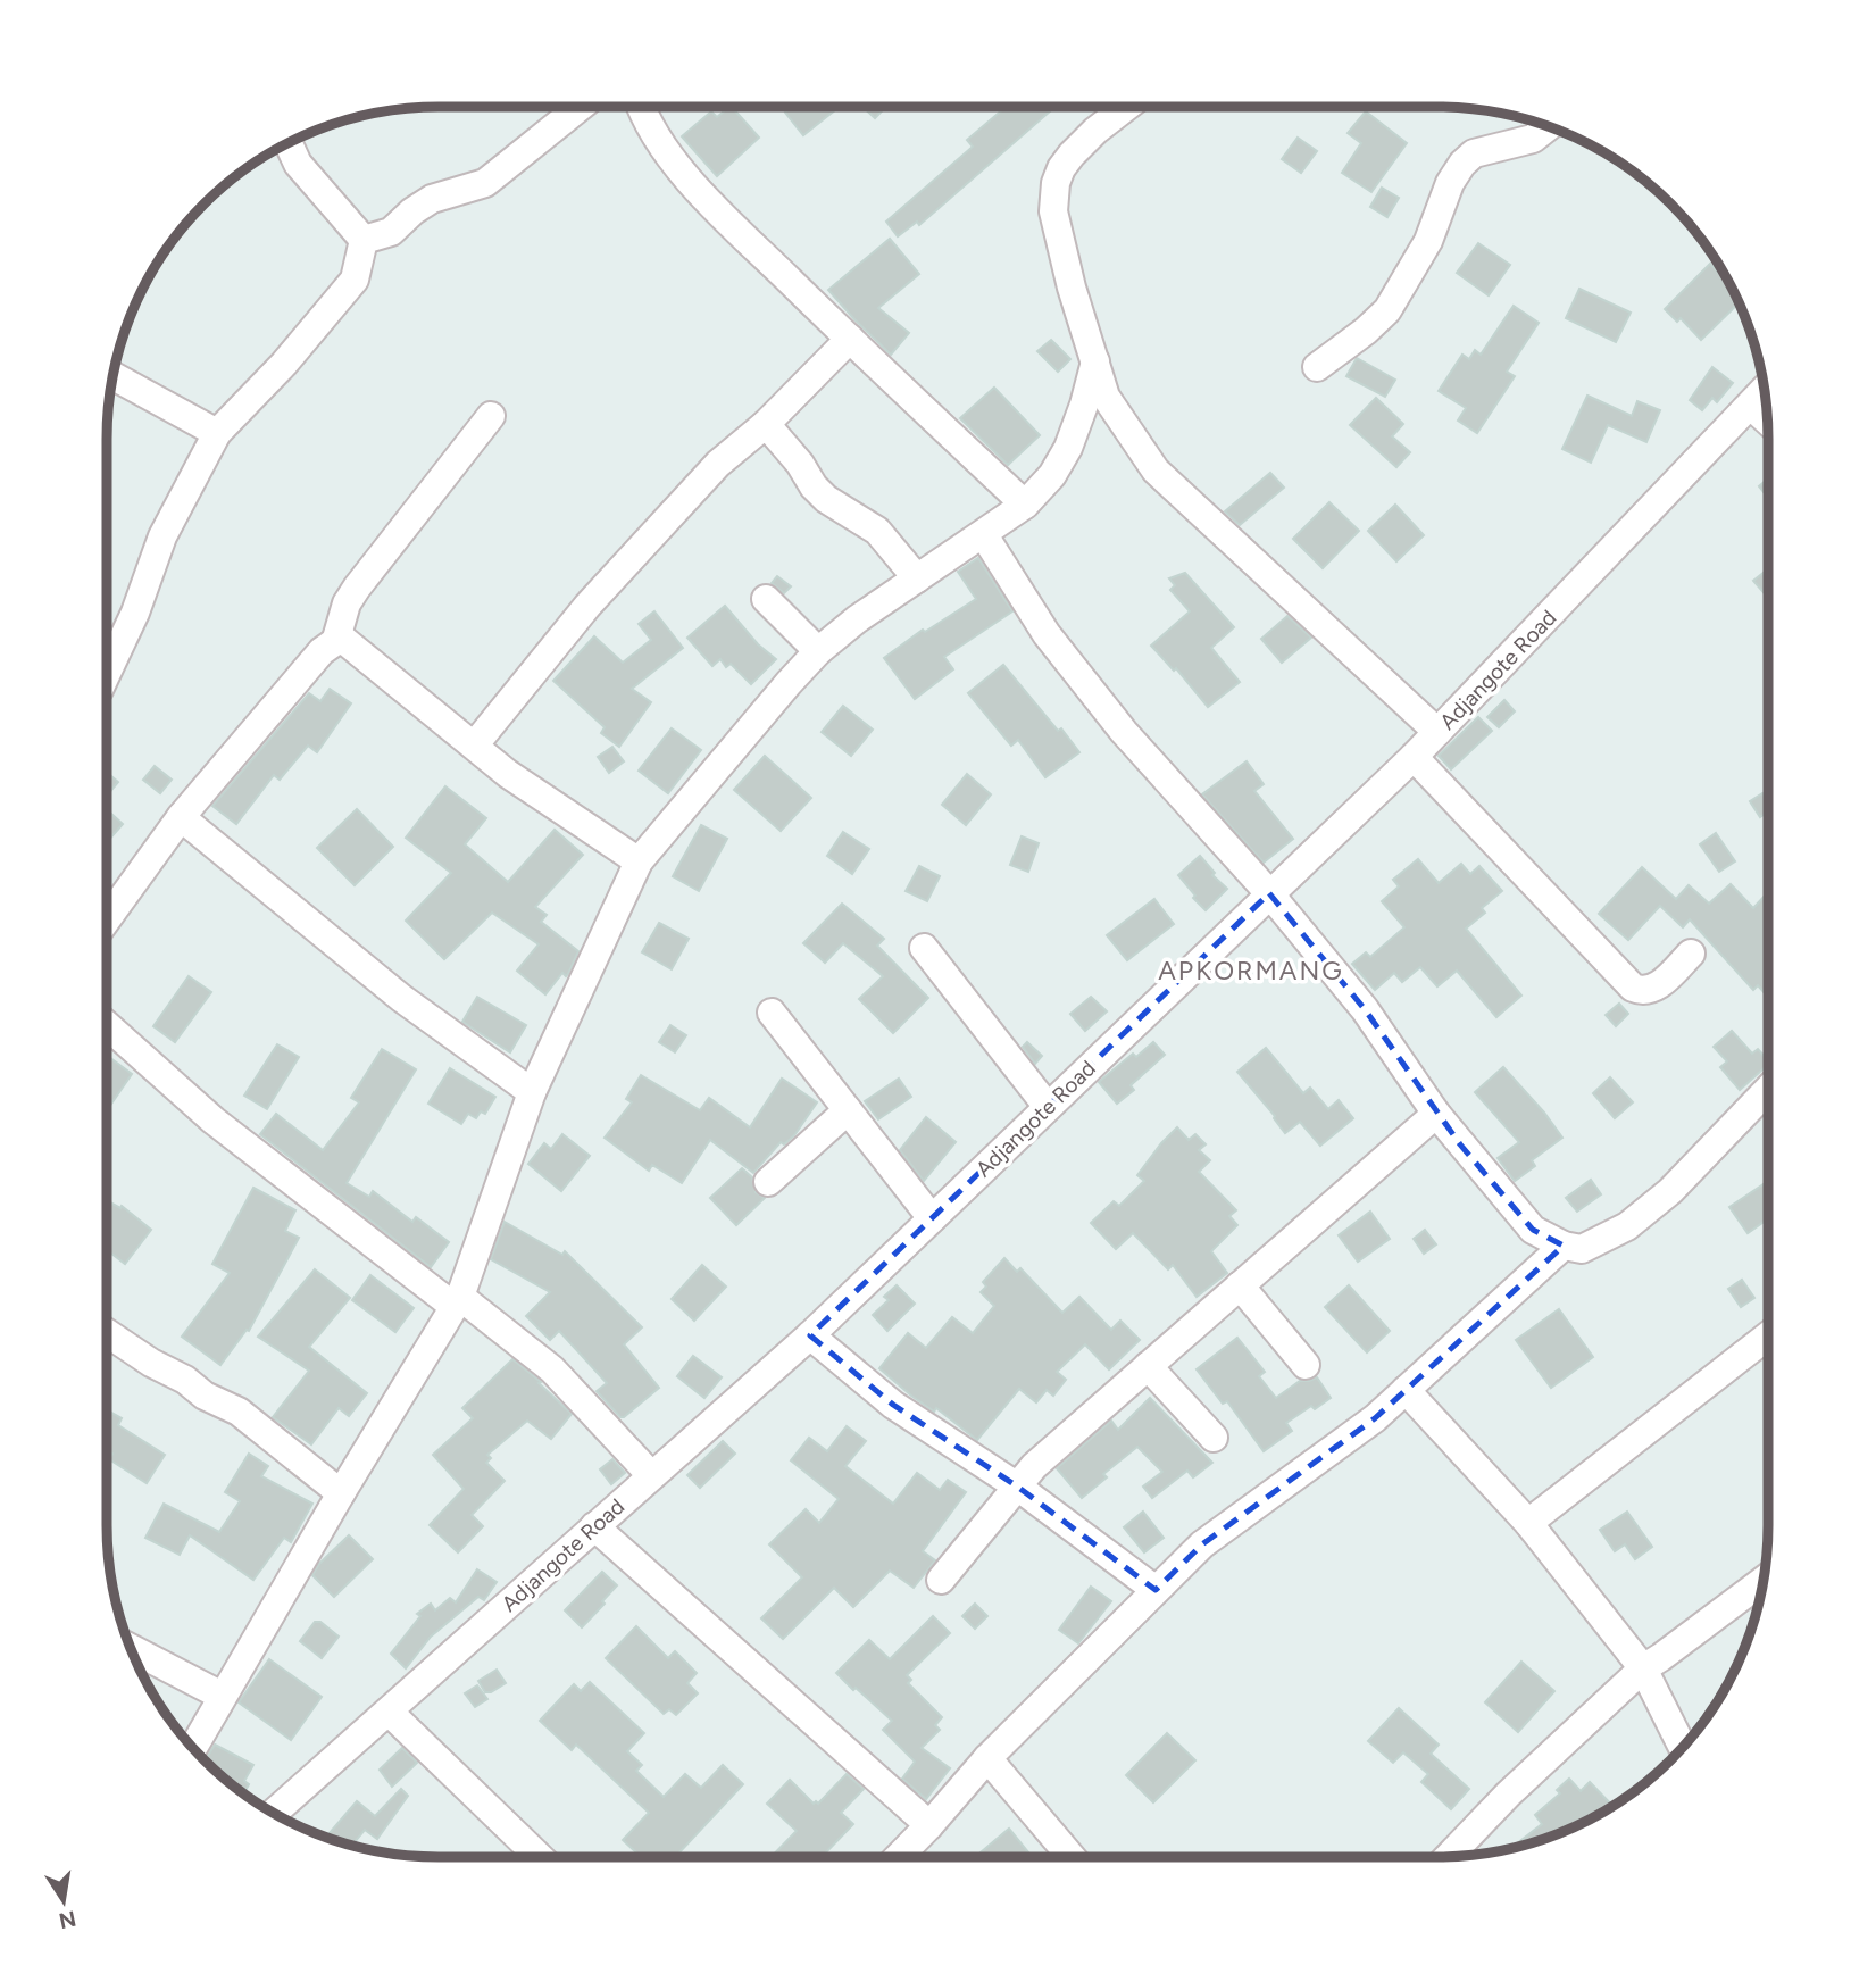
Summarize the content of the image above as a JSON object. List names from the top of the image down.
{
  "streets": {
    "street": ["Adjangote Road"]
  },
  "districts": ["APKORMANG"],
  "north": "bottom"
}
